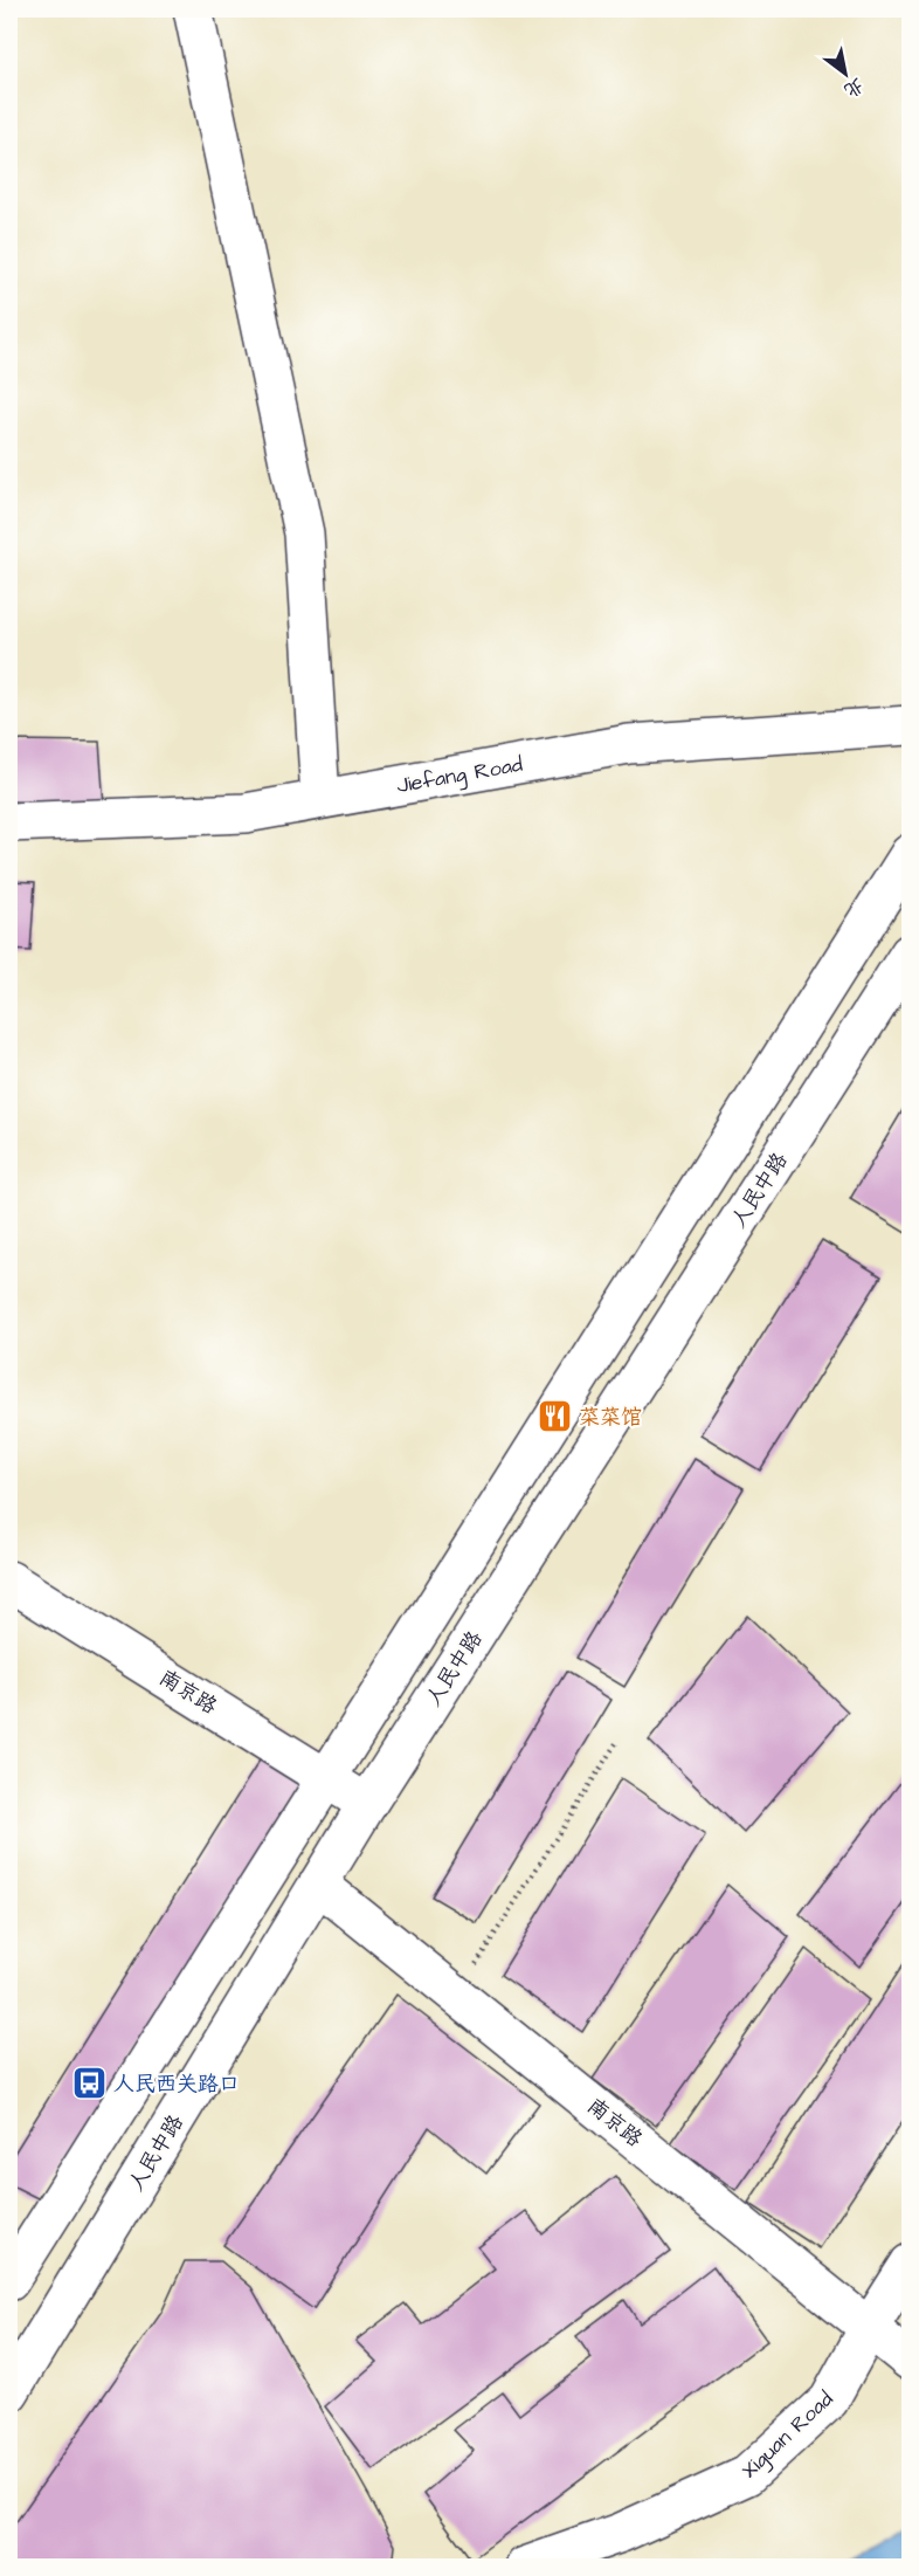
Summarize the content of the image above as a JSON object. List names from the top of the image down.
{
  "streets": {
    "street": [
      "Jiefang Road",
      "人民中路",
      "南京路",
      "Xiguan Road"
    ]
  },
  "crossings": [
    ["人民中路", "南京路"],
    ["南京路", "Xiguan Road"]
  ],
  "places": {
    "restaurant": ["菜菜馆"],
    "bus stop": ["人民西关路口"]
  },
  "north": "bottom right"
}
